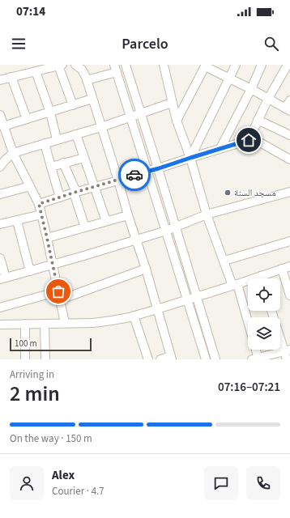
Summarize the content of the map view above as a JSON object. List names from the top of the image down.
{
  "places": ["مسجد السنة"],
  "scale_bar": "100 m",
  "page": {
    "status": "07:14",
    "header": "Parcelo",
    "scale": "100 m",
    "heading": ["2 min", "Arriving in", "07:16–07:21"],
    "panel": ["Alex", "Courier · 4.7"],
    "bar": "On the way · 150 m"
  }
}
